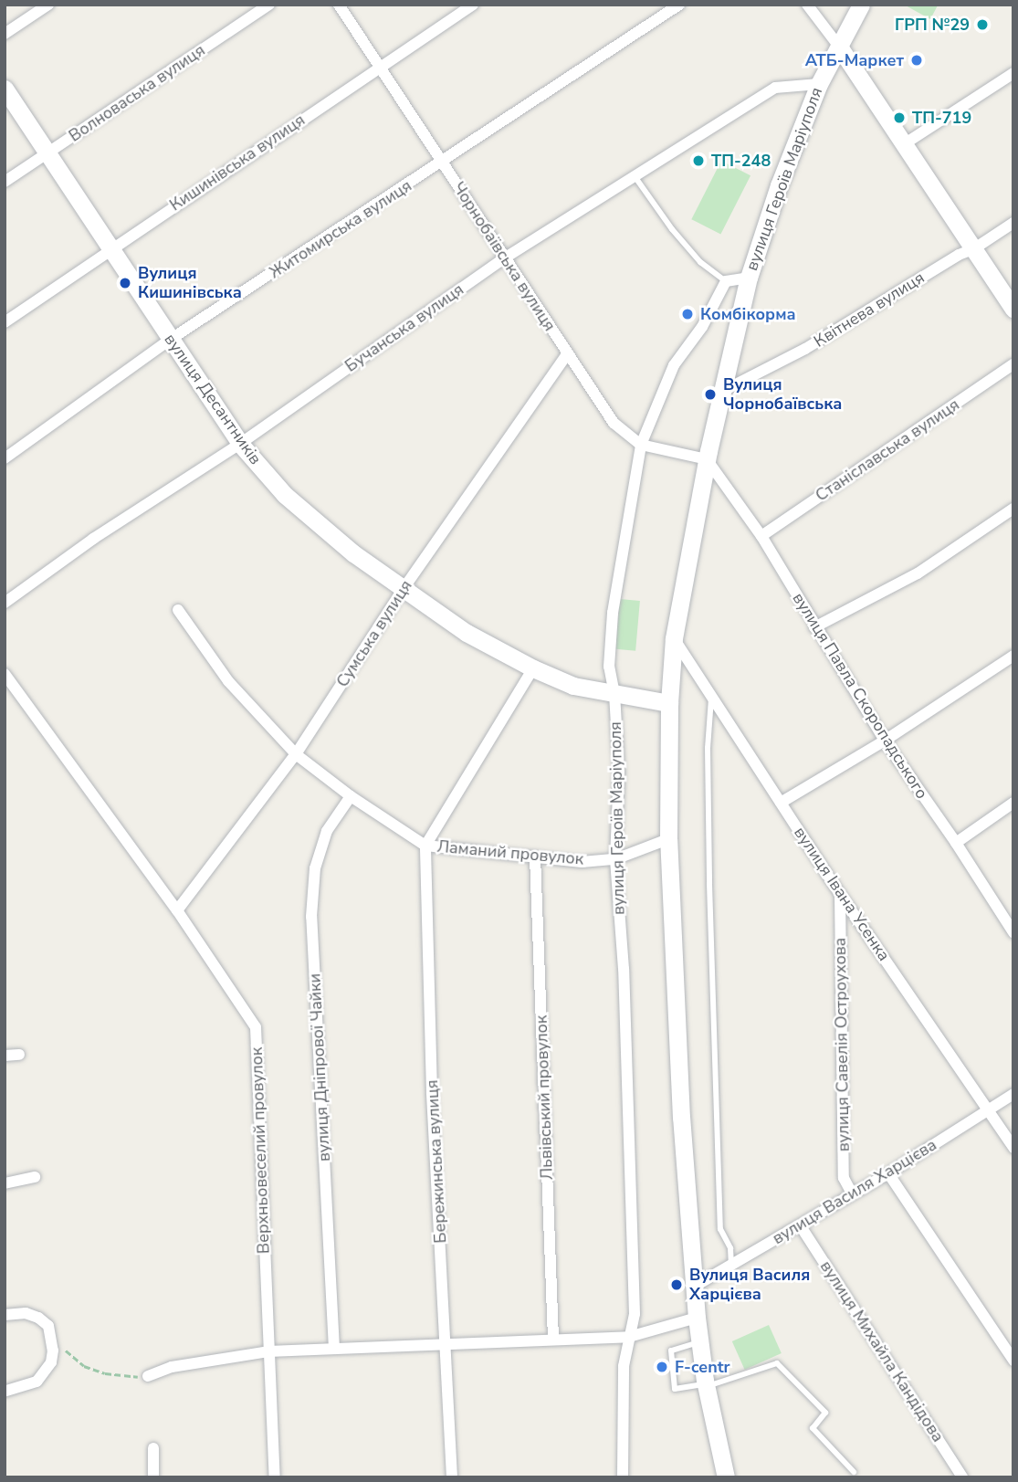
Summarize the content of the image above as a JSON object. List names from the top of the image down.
{
  "streets": {
    "main road": ["вулиця Героїв Маріуполя", "вулиця Десантників"],
    "street": [
      "Волноваська вулиця",
      "Кишинівська вулиця",
      "Житомирська вулиця",
      "Чорнобаївська вулиця",
      "Квітнева вулиця",
      "Бучанська вулиця",
      "Станіславська вулиця",
      "Сумська вулиця",
      "вулиця Павла Скоропадського",
      "Ламаний провулок",
      "вулиця Івана Усенка",
      "вулиця Савелія Остроухова",
      "вулиця Дніпрової Чайки",
      "Львівський провулок",
      "Верхньовеселий провулок",
      "Бережинська вулиця",
      "вулиця Василя Харцієва",
      "вулиця Михайла Кандідова"
    ]
  },
  "crossings": [
    ["Волноваська вулиця", "вулиця Десантників"],
    ["Кишинівська вулиця", "Чорнобаївська вулиця"],
    ["Кишинівська вулиця", "вулиця Десантників"],
    ["вулиця Героїв Маріуполя", "Чорнобаївська вулиця"],
    ["вулиця Героїв Маріуполя", "Квітнева вулиця"],
    ["вулиця Героїв Маріуполя", "Бучанська вулиця"],
    ["вулиця Героїв Маріуполя", "вулиця Десантників"],
    ["вулиця Героїв Маріуполя", "вулиця Павла Скоропадського"],
    ["вулиця Героїв Маріуполя", "Ламаний провулок"],
    ["вулиця Героїв Маріуполя", "вулиця Івана Усенка"],
    ["вулиця Героїв Маріуполя", "вулиця Василя Харцієва"],
    ["Житомирська вулиця", "Чорнобаївська вулиця"],
    ["Житомирська вулиця", "вулиця Десантників"],
    ["Чорнобаївська вулиця", "Бучанська вулиця"],
    ["Чорнобаївська вулиця", "Сумська вулиця"],
    ["Чорнобаївська вулиця", "вулиця Павла Скоропадського"],
    ["Бучанська вулиця", "вулиця Десантників"],
    ["вулиця Десантників", "Сумська вулиця"],
    ["Станіславська вулиця", "вулиця Павла Скоропадського"],
    ["Сумська вулиця", "Ламаний провулок"],
    ["Сумська вулиця", "Верхньовеселий провулок"],
    ["Ламаний провулок", "вулиця Дніпрової Чайки"],
    ["Ламаний провулок", "Львівський провулок"],
    ["Ламаний провулок", "Бережинська вулиця"],
    ["вулиця Івана Усенка", "вулиця Савелія Остроухова"],
    ["вулиця Івана Усенка", "вулиця Василя Харцієва"],
    ["вулиця Савелія Остроухова", "вулиця Василя Харцієва"],
    ["вулиця Василя Харцієва", "вулиця Михайла Кандідова"]
  ],
  "places": [
    "ГРП №29",
    "АТБ-Маркет",
    "ТП-719",
    "ТП-248",
    "Вулиця Кишинівська",
    "Комбікорма",
    "Вулиця Чорнобаївська",
    "Вулиця Василя Харцієва",
    "F-centr"
  ]
}
